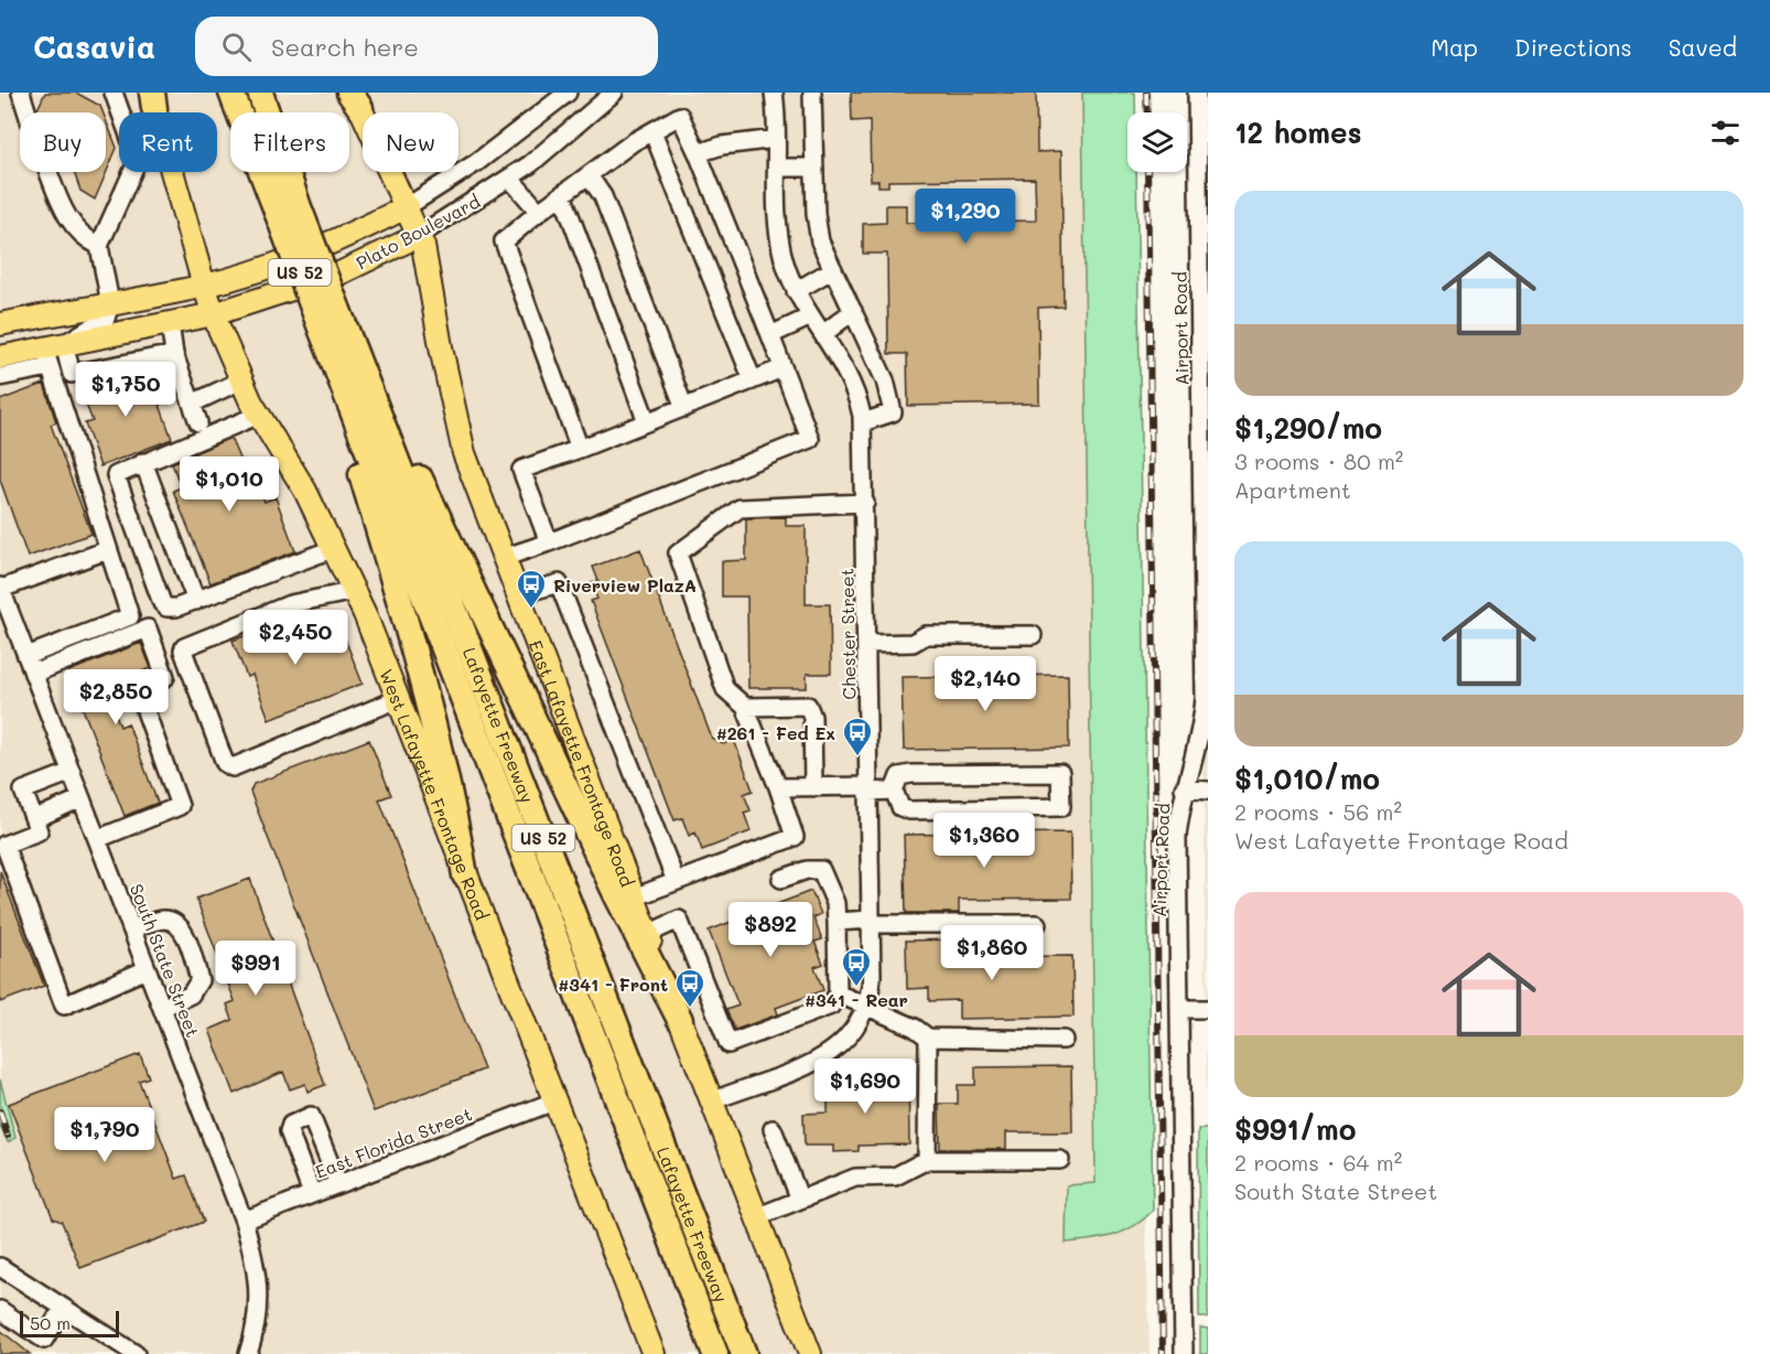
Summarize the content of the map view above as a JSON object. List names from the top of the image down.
{
  "streets": {
    "highway": ["US 52", "Lafayette Freeway"],
    "main road": ["Plato Boulevard", "East Lafayette Frontage Road", "West Lafayette Frontage Road"],
    "street": [
      "Airport Road",
      "Chester Street",
      "South State Street",
      "East Florida Street"
    ]
  },
  "crossings": [
    ["Plato Boulevard", "East Lafayette Frontage Road"],
    ["Plato Boulevard", "West Lafayette Frontage Road"],
    ["Chester Street", "East Lafayette Frontage Road"],
    ["West Lafayette Frontage Road", "East Florida Street"],
    ["South State Street", "East Florida Street"]
  ],
  "places": {
    "bus stop": [
      "Riverview PlazA",
      "#261 - Fed Ex",
      "#341 - Rear",
      "#341 - Front"
    ]
  },
  "scale_bar": "50 m",
  "page": {
    "header": "Casavia",
    "search": "Search here",
    "nav": ["Map", "Directions", "Saved"],
    "heading": "12 homes",
    "chip": [
      "Buy",
      "Rent",
      "Filters",
      "New"
    ],
    "list": [
      {
        "name": "$1,290/mo",
        "note": "3 rooms · 80 m² · Apartment"
      },
      {
        "name": "$1,010/mo",
        "note": "2 rooms · 56 m² · West Lafayette Frontage Road"
      },
      {
        "name": "$991/mo",
        "note": "2 rooms · 64 m² · South State Street"
      }
    ],
    "price": [
      "$1,290",
      "$1,750",
      "$1,010",
      "$2,450",
      "$2,140",
      "$2,850",
      "$1,360",
      "$892",
      "$1,860",
      "$991",
      "$1,690",
      "$1,790"
    ],
    "scale": "50 m"
  }
}
